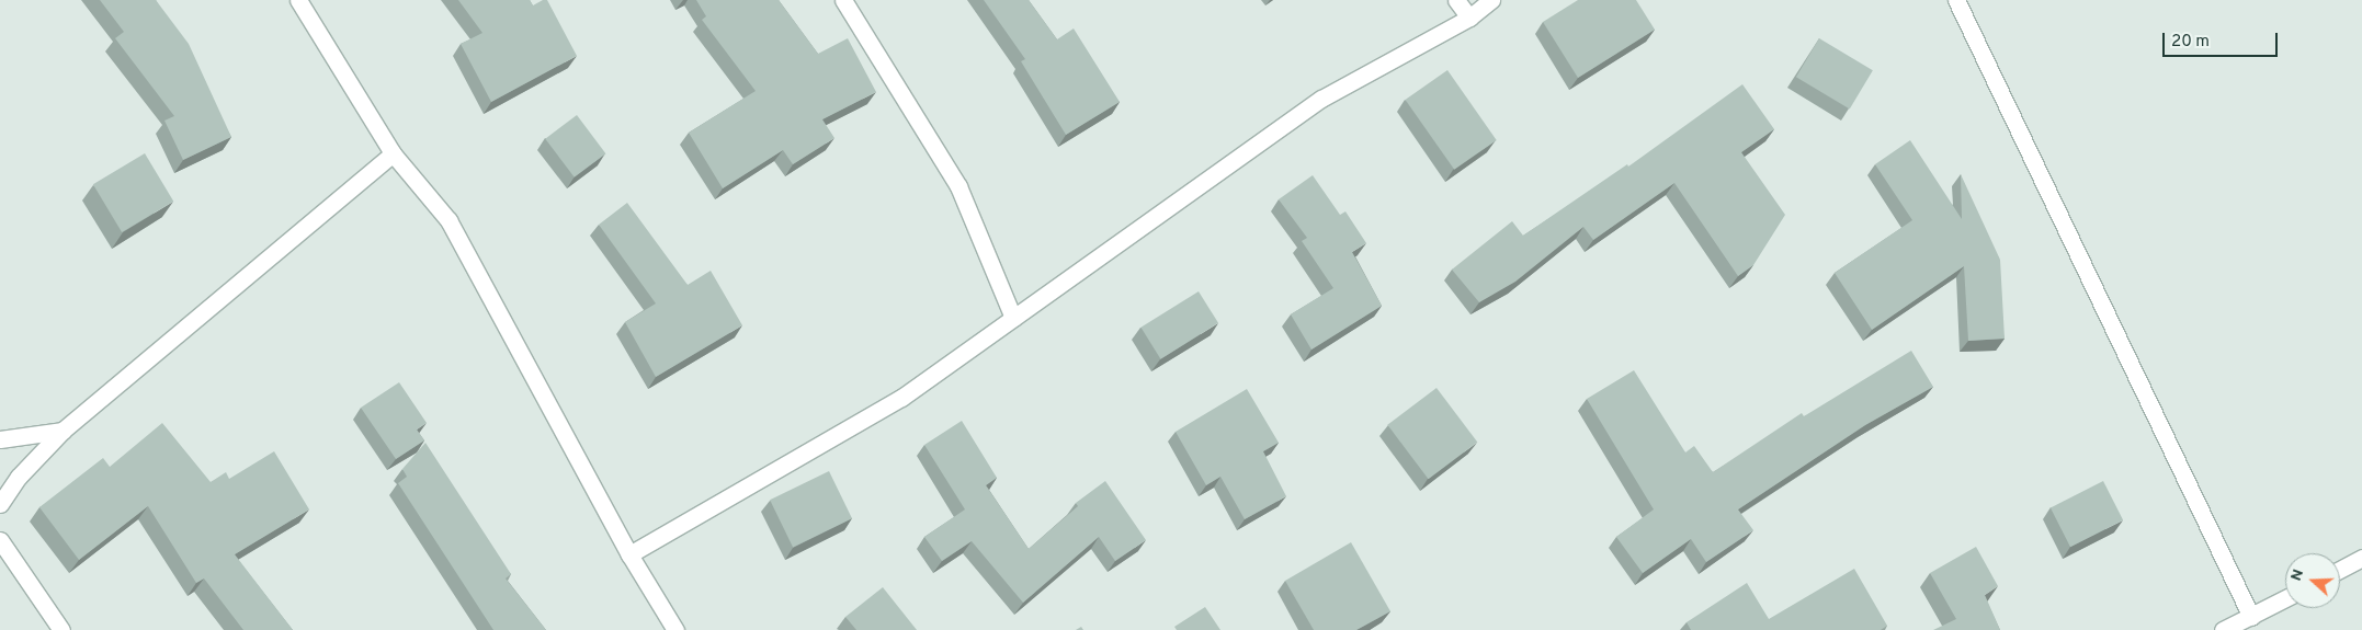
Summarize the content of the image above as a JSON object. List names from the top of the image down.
{
  "scale_bar": "20 m",
  "north": "left"
}
